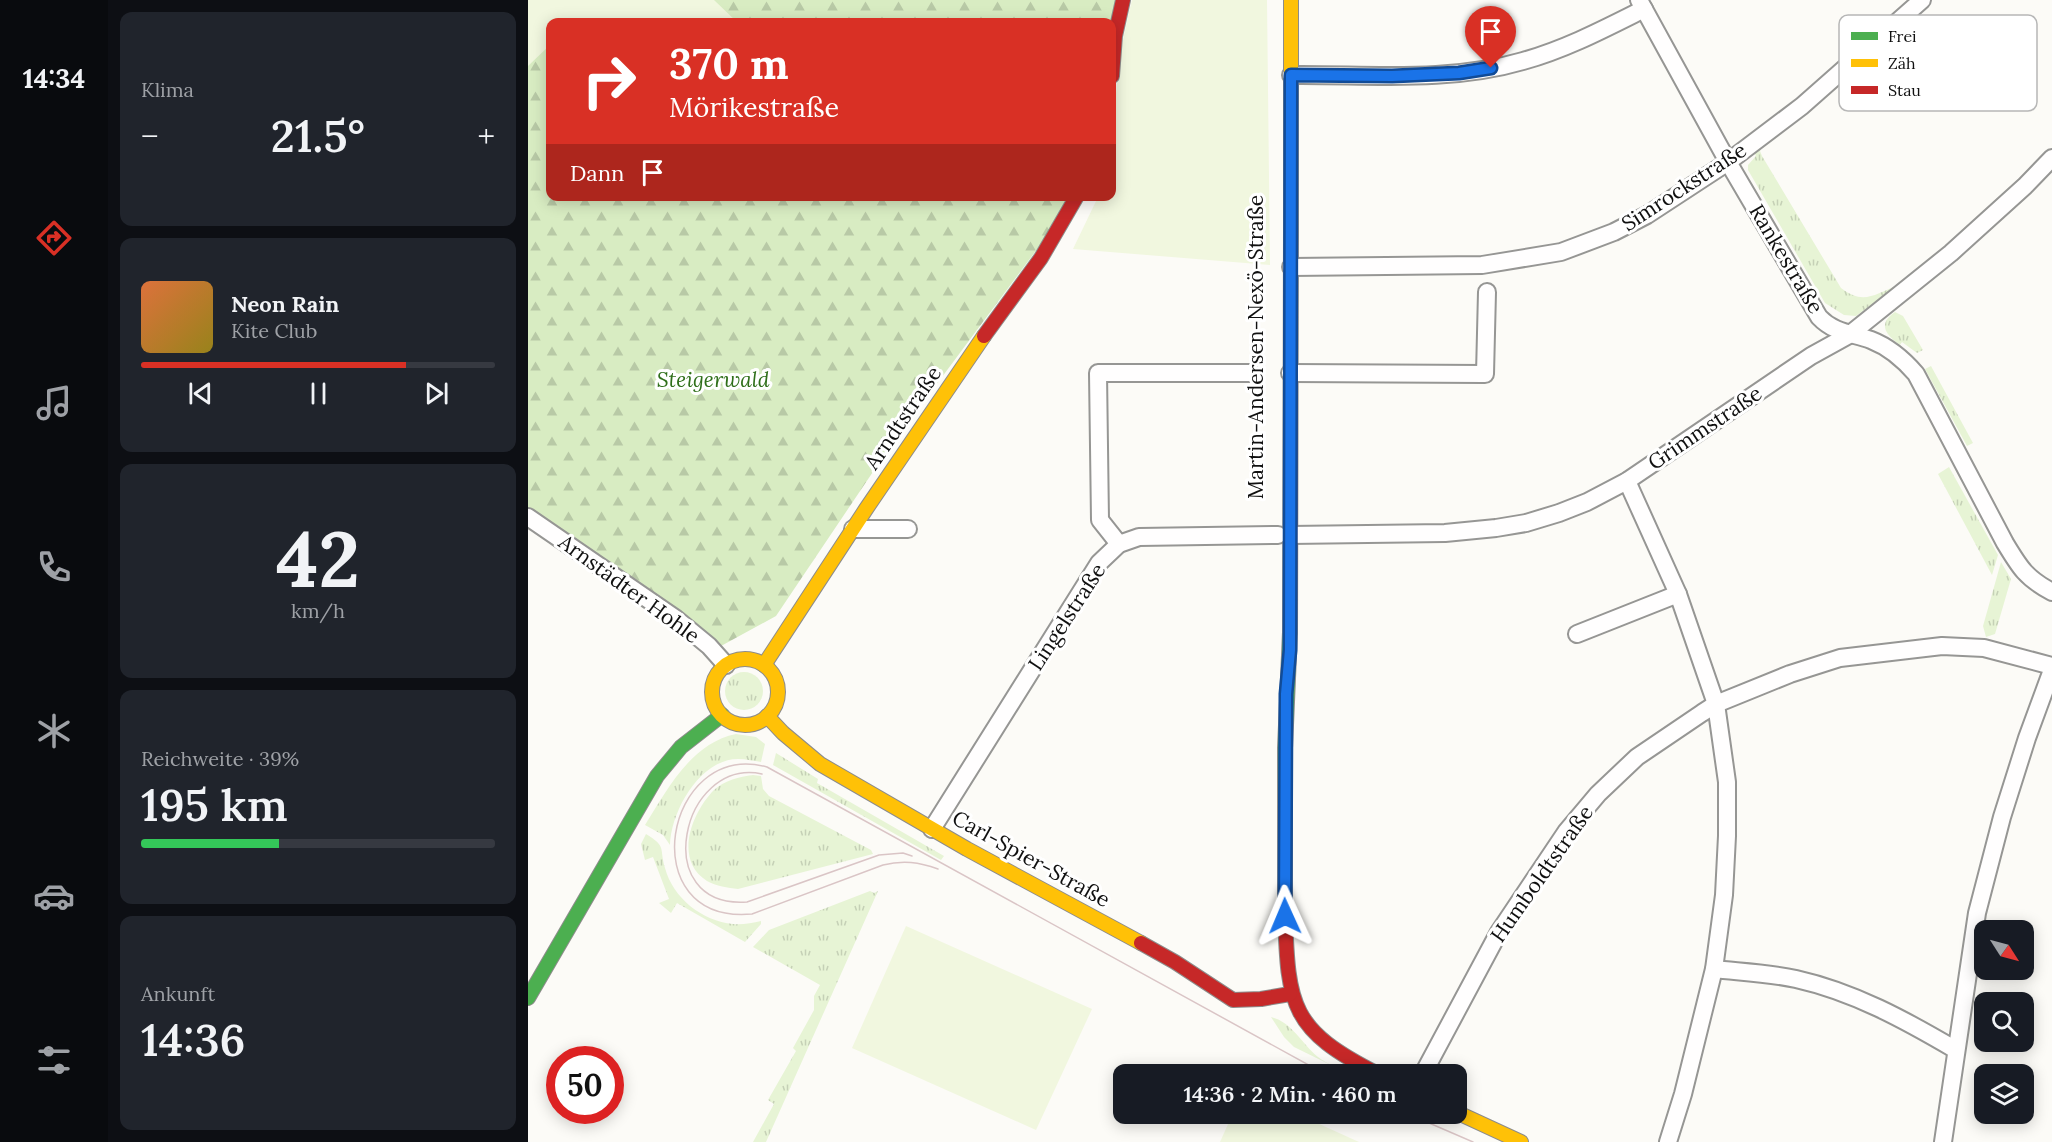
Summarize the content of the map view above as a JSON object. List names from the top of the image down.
{
  "streets": {
    "street": [
      "Simrockstraße",
      "Rankestraße",
      "Martin-Andersen-Nexö-Straße",
      "Arndtstraße",
      "Grimmstraße",
      "Arnstädter Hohle",
      "Lingelstraße",
      "Carl-Spier-Straße",
      "Humboldtstraße"
    ]
  },
  "crossings": [
    ["Simrockstraße", "Rankestraße"],
    ["Simrockstraße", "Martin-Andersen-Nexö-Straße"],
    ["Rankestraße", "Grimmstraße"],
    ["Martin-Andersen-Nexö-Straße", "Grimmstraße"],
    ["Martin-Andersen-Nexö-Straße", "Lingelstraße"],
    ["Martin-Andersen-Nexö-Straße", "Carl-Spier-Straße"],
    ["Arndtstraße", "Arnstädter Hohle"],
    ["Arndtstraße", "Carl-Spier-Straße"],
    ["Grimmstraße", "Lingelstraße"],
    ["Arnstädter Hohle", "Carl-Spier-Straße"],
    ["Lingelstraße", "Carl-Spier-Straße"]
  ],
  "parks": ["Steigerwald"],
  "legend": ["Frei", "Zäh", "Stau"],
  "north": "bottom right",
  "page": {
    "tabs": "14:34",
    "tile": [
      "Klima",
      ["42", "km/h"],
      ["Reichweite · 39%", "195 km"],
      ["Ankunft", "14:36"]
    ],
    "turn": ["370 m", "Mörikestraße"],
    "heat": ["−", "21.5°", "+"],
    "then": "Dann",
    "song": ["Neon Rain", "Kite Club"],
    "limit": "50",
    "trip": "14:36 · 2 Min. · 460 m"
  }
}
